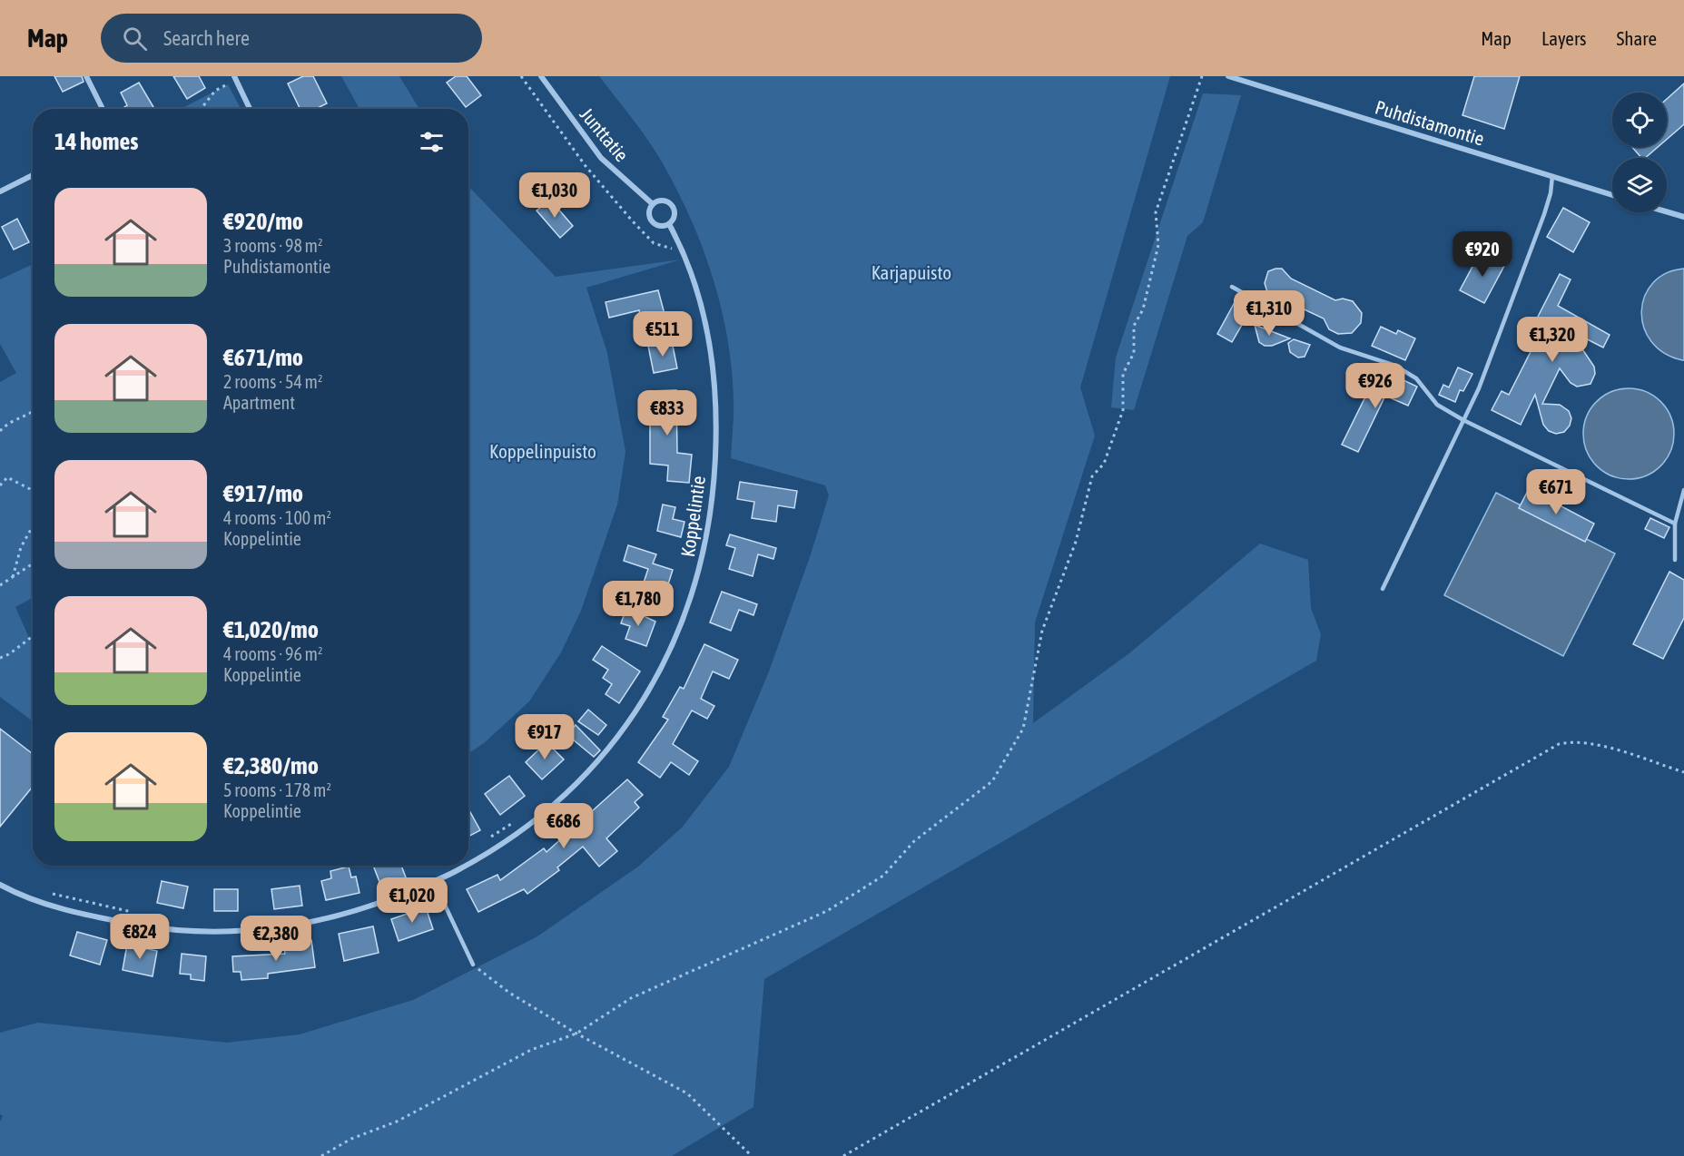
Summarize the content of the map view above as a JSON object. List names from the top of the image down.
{
  "streets": {
    "street": ["Puhdistamontie", "Junttatie", "Koppelintie"]
  },
  "crossings": [
    ["Junttatie", "Koppelintie"]
  ],
  "parks": ["Karjapuisto", "Koppelinpuisto"],
  "page": {
    "header": "Map",
    "search": "Search here",
    "nav": ["Map", "Layers", "Share"],
    "heading": "14 homes",
    "price": [
      "€1,030",
      "€920",
      "€1,310",
      "€511",
      "€1,320",
      "€926",
      "€833",
      "€671",
      "€1,780",
      "€917",
      "€686",
      "€1,020",
      "€824",
      "€2,380"
    ],
    "list": [
      {
        "name": "€920/mo",
        "note": "3 rooms · 98 m² · Puhdistamontie"
      },
      {
        "name": "€671/mo",
        "note": "2 rooms · 54 m² · Apartment"
      },
      {
        "name": "€917/mo",
        "note": "4 rooms · 100 m² · Koppelintie"
      },
      {
        "name": "€1,020/mo",
        "note": "4 rooms · 96 m² · Koppelintie"
      },
      {
        "name": "€2,380/mo",
        "note": "5 rooms · 178 m² · Koppelintie"
      }
    ]
  }
}
